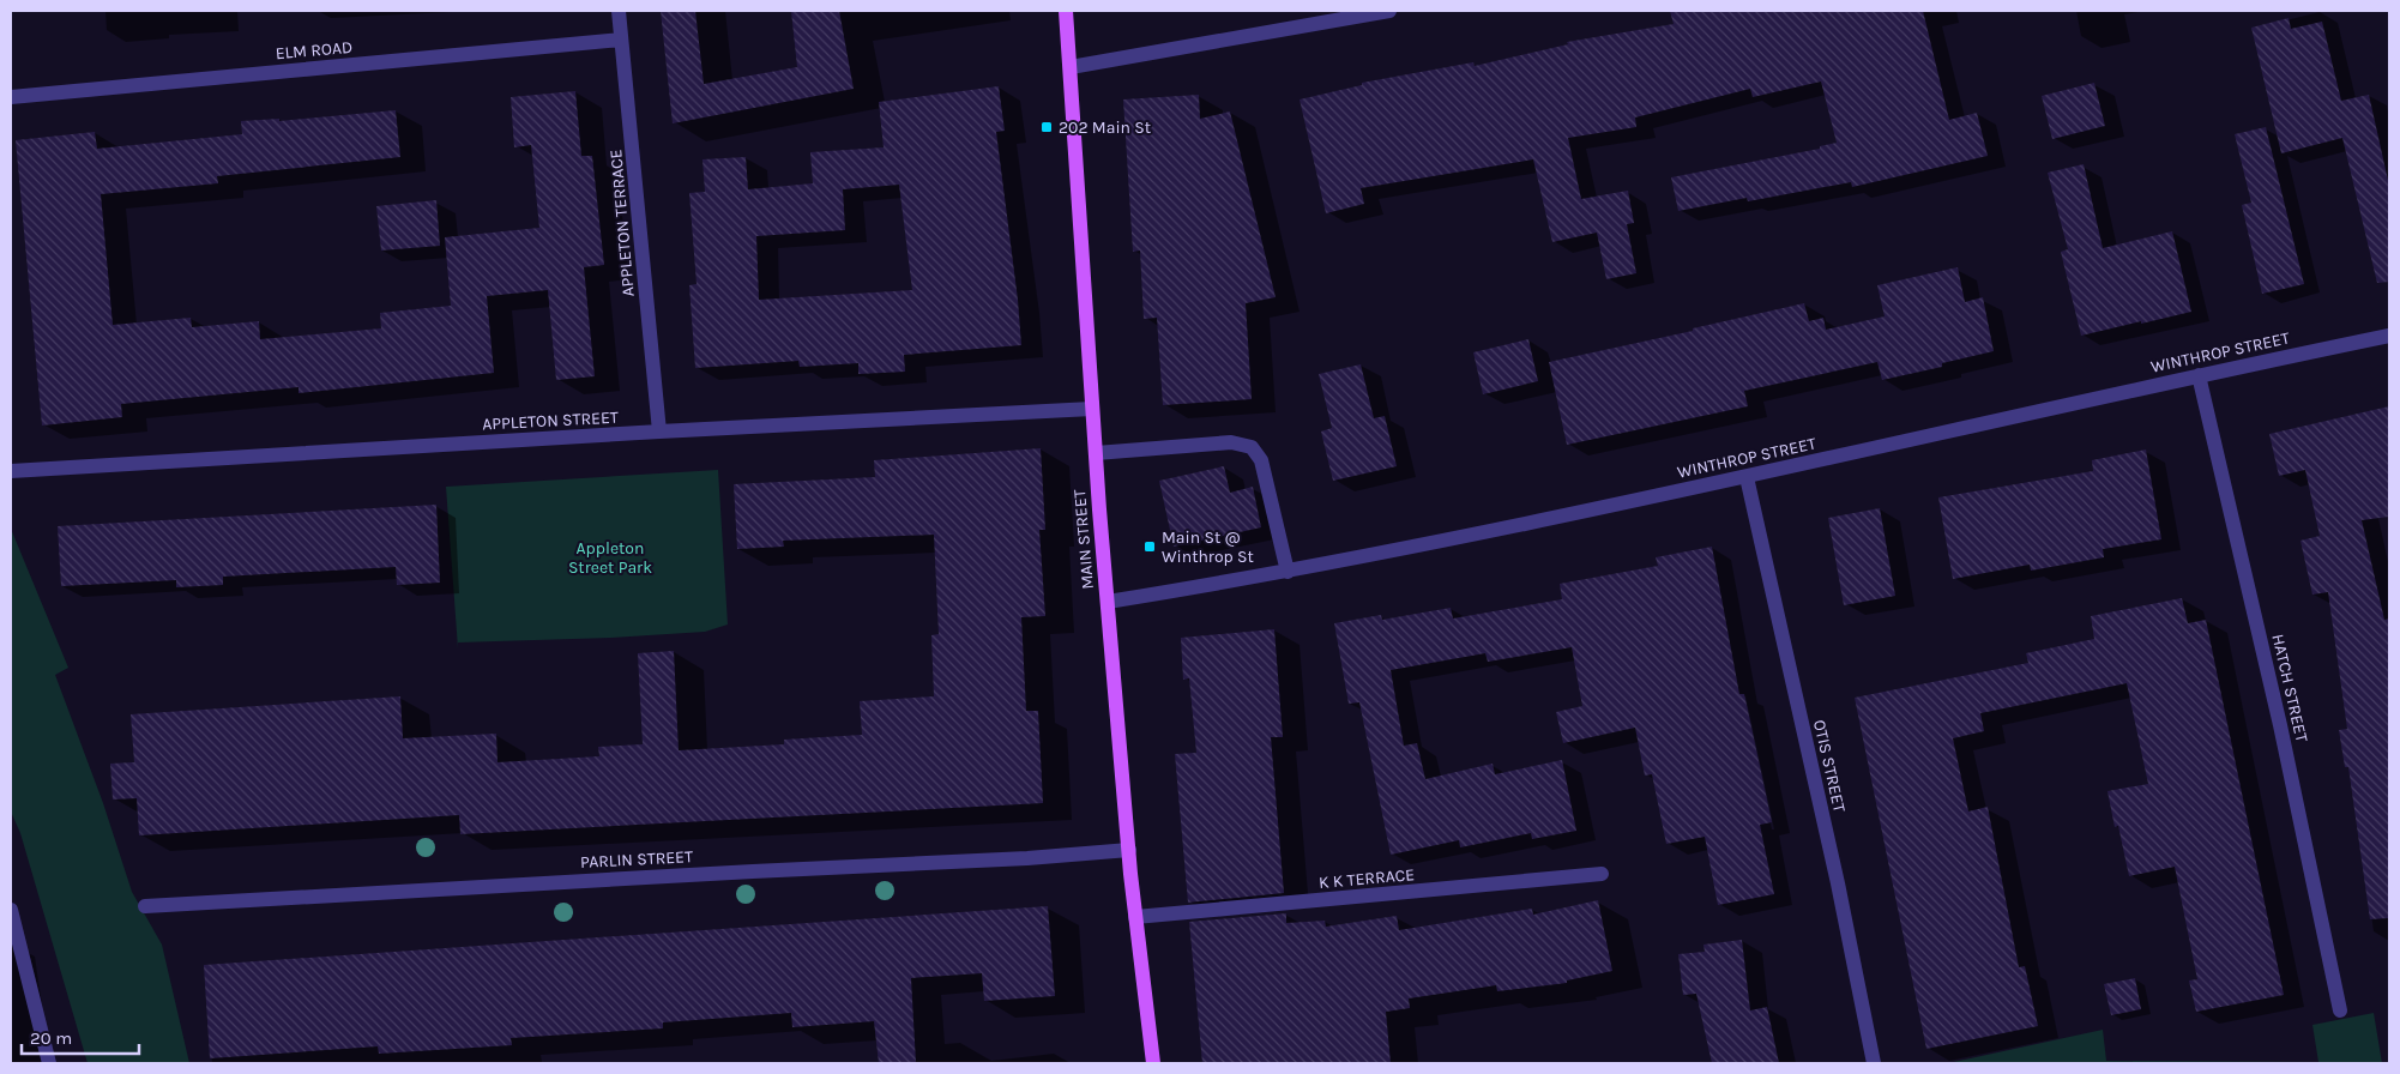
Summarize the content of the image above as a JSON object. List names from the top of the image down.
{
  "streets": {
    "main road": ["MAIN STREET"],
    "street": [
      "ELM ROAD",
      "APPLETON TERRACE",
      "WINTHROP STREET",
      "APPLETON STREET",
      "HATCH STREET",
      "OTIS STREET",
      "PARLIN STREET",
      "K K TERRACE"
    ]
  },
  "crossings": [
    ["ELM ROAD", "APPLETON TERRACE"],
    ["APPLETON TERRACE", "APPLETON STREET"],
    ["WINTHROP STREET", "MAIN STREET"],
    ["WINTHROP STREET", "HATCH STREET"],
    ["WINTHROP STREET", "OTIS STREET"],
    ["APPLETON STREET", "MAIN STREET"],
    ["MAIN STREET", "PARLIN STREET"],
    ["MAIN STREET", "K K TERRACE"]
  ],
  "parks": ["Appleton Street Park"],
  "places": {
    "transit": ["202 Main St", "Main St @ Winthrop St"]
  },
  "scale_bar": "20 m"
}
